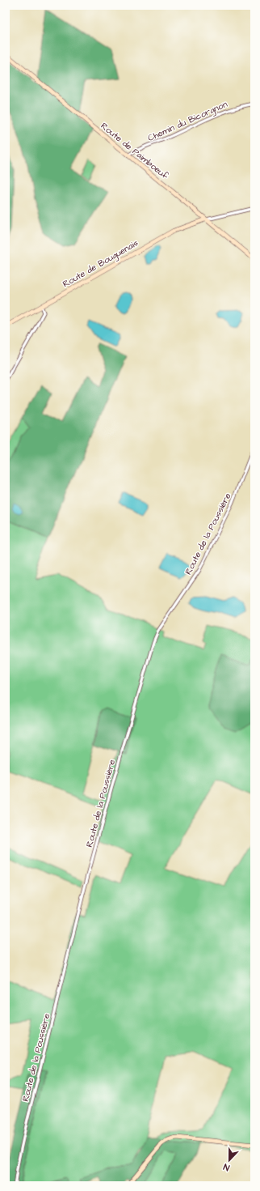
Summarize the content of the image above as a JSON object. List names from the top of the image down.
{
  "streets": {
    "street": [
      "Chemin du Bicorgnon",
      "Route de Paimboeuf",
      "Route de Bouguenais",
      "Route de la Poussière"
    ]
  },
  "crossings": [
    ["Chemin du Bicorgnon", "Route de Paimboeuf"],
    ["Route de Paimboeuf", "Route de Bouguenais"]
  ],
  "north": "bottom"
}
